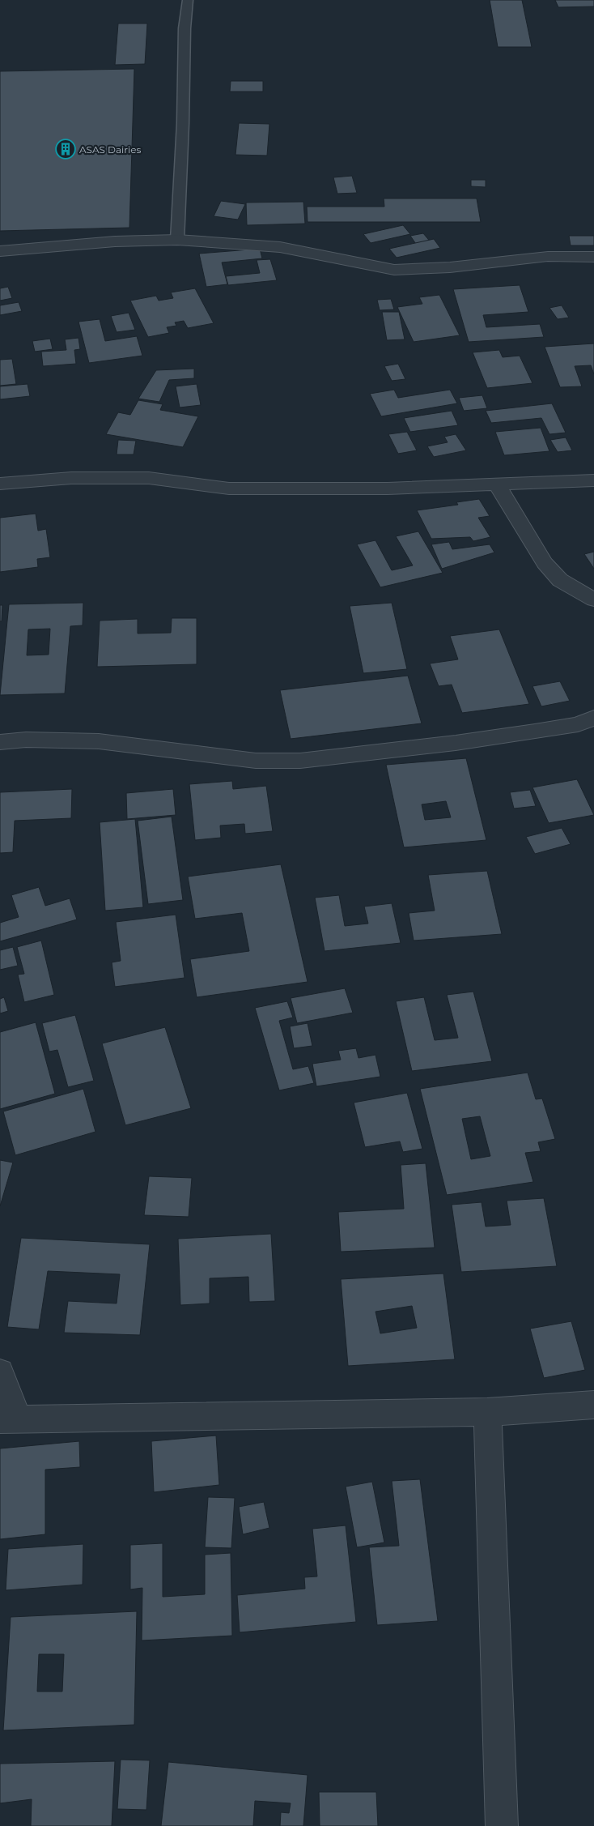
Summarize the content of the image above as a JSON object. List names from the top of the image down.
{
  "places": {
    "building": ["ASAS Dairies"]
  }
}
